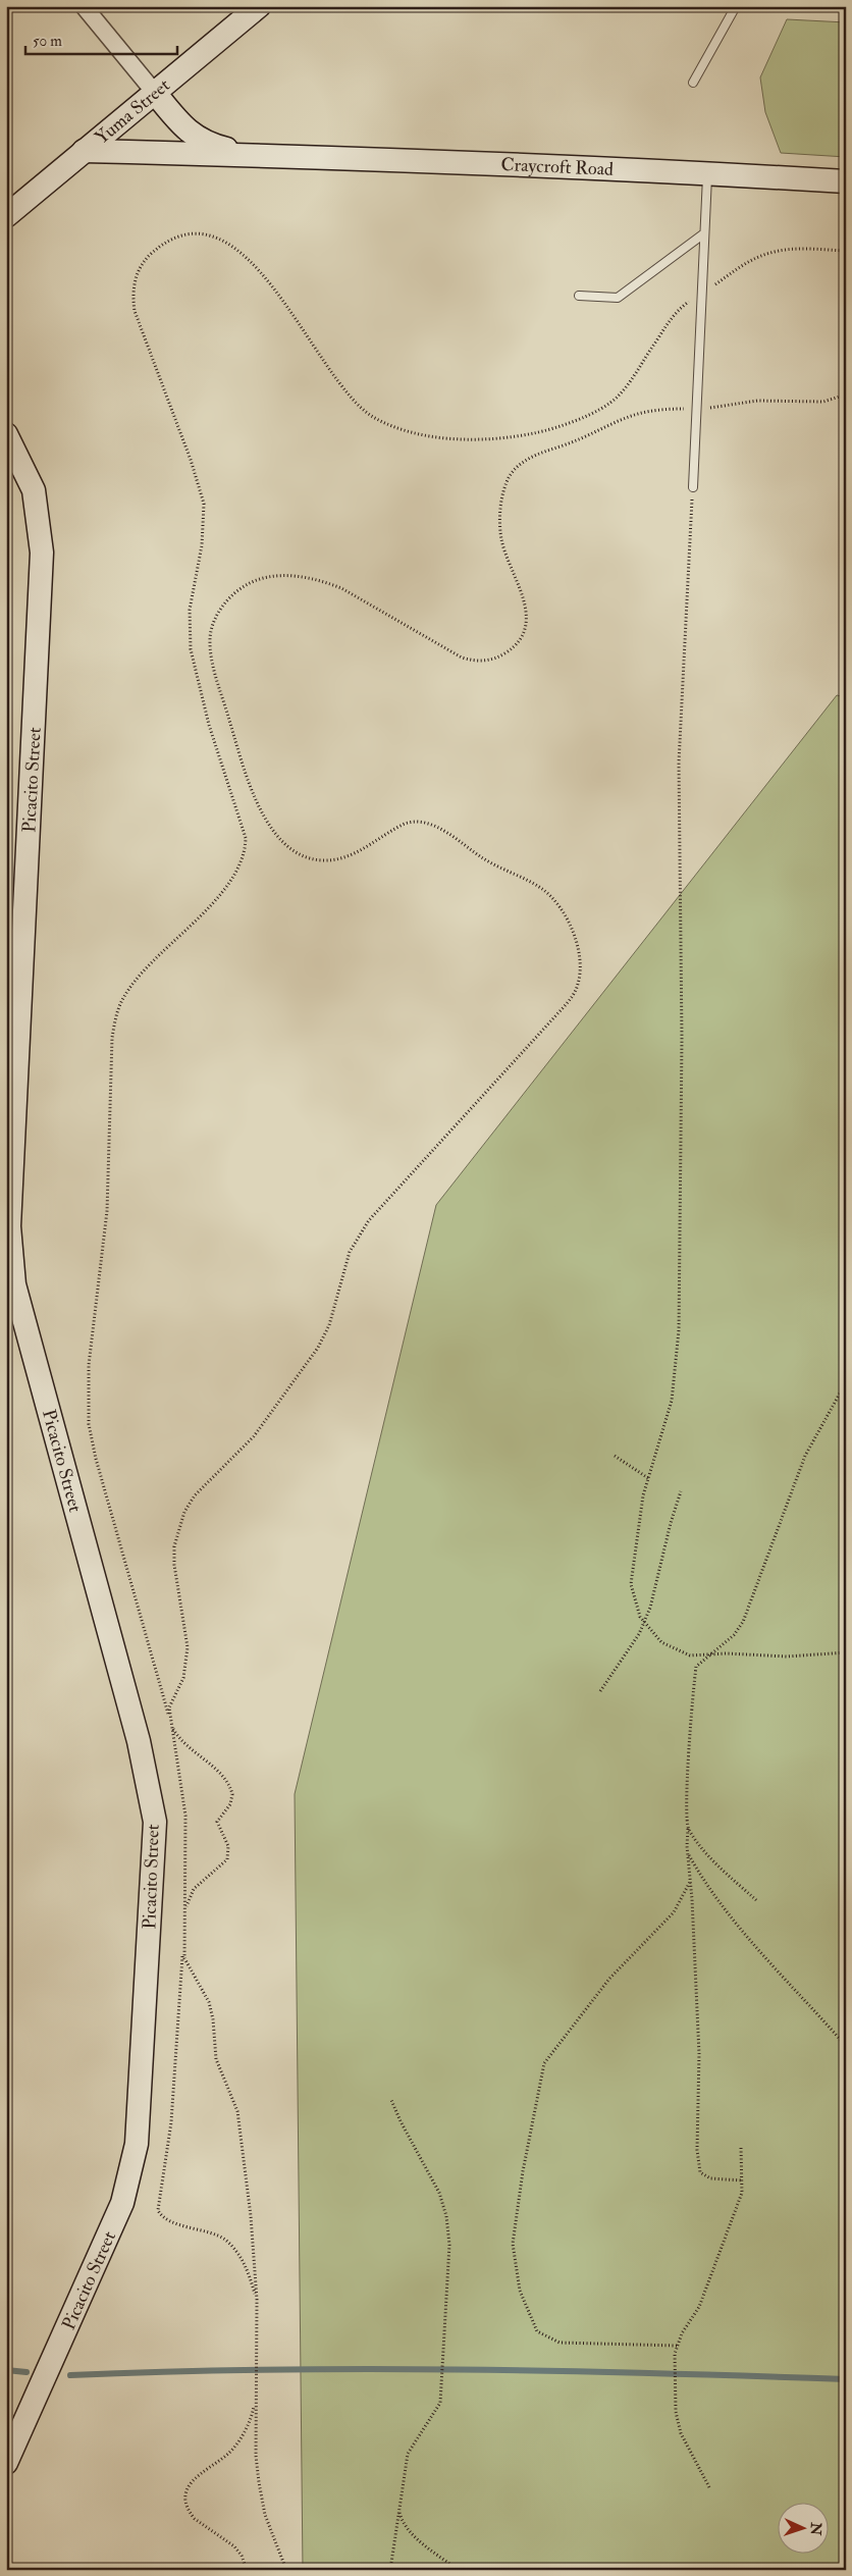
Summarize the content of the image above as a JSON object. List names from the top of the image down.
{
  "streets": {
    "street": ["Yuma Street", "Craycroft Road", "Picacito Street"]
  },
  "crossings": [
    ["Yuma Street", "Craycroft Road"]
  ],
  "scale_bar": "50 m",
  "north": "right"
}
